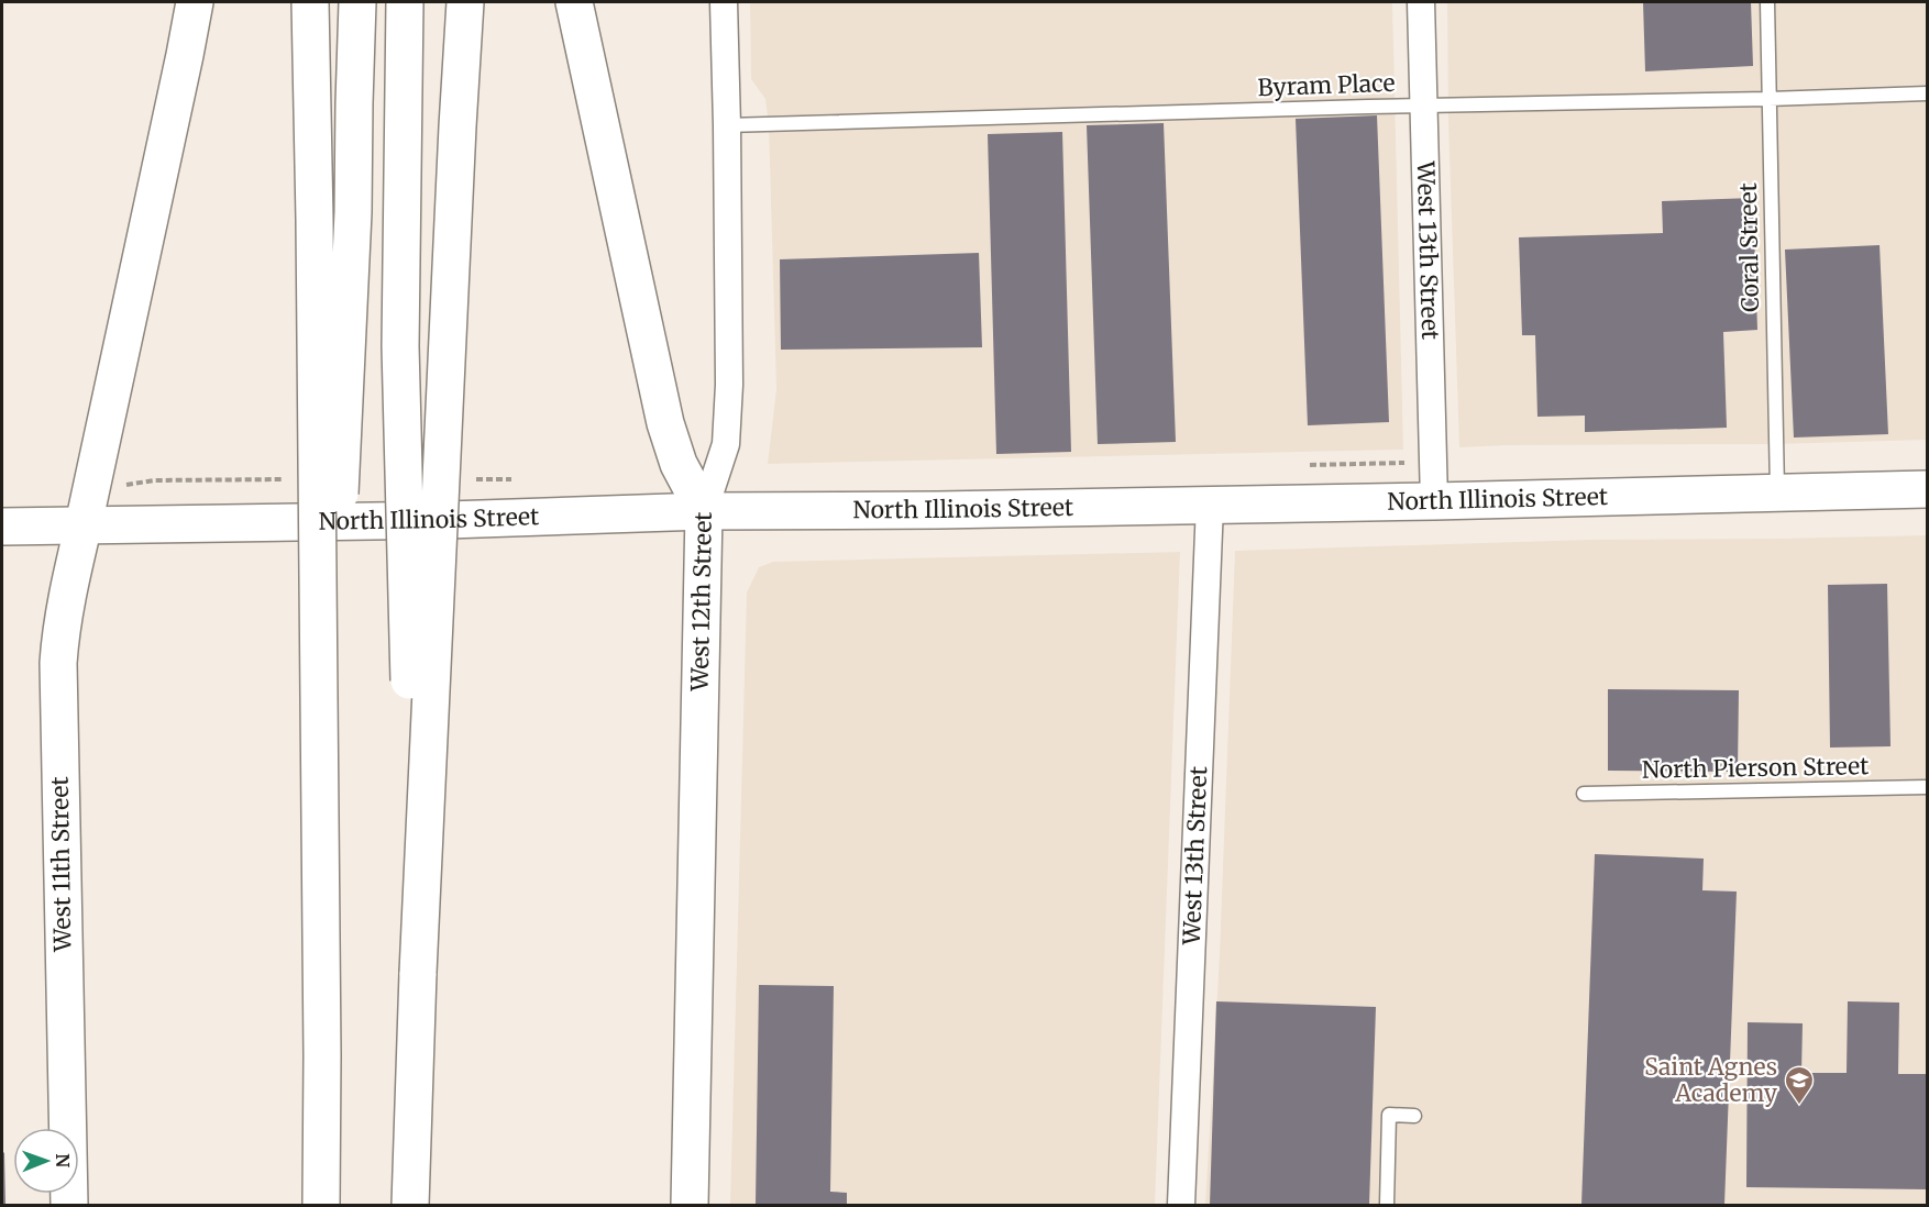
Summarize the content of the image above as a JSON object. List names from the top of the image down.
{
  "streets": {
    "main road": ["North Illinois Street", "West 12th Street", "West 11th Street"],
    "street": ["West 13th Street"],
    "lane": ["Byram Place", "Coral Street", "North Pierson Street"]
  },
  "crossings": [
    ["Byram Place", "Coral Street"],
    ["Byram Place", "West 13th Street"],
    ["Byram Place", "West 12th Street"],
    ["Coral Street", "North Illinois Street"],
    ["West 13th Street", "North Illinois Street"],
    ["North Illinois Street", "West 12th Street"],
    ["North Illinois Street", "West 11th Street"]
  ],
  "places": {
    "school or university": ["Saint Agnes Academy"]
  },
  "north": "right"
}
